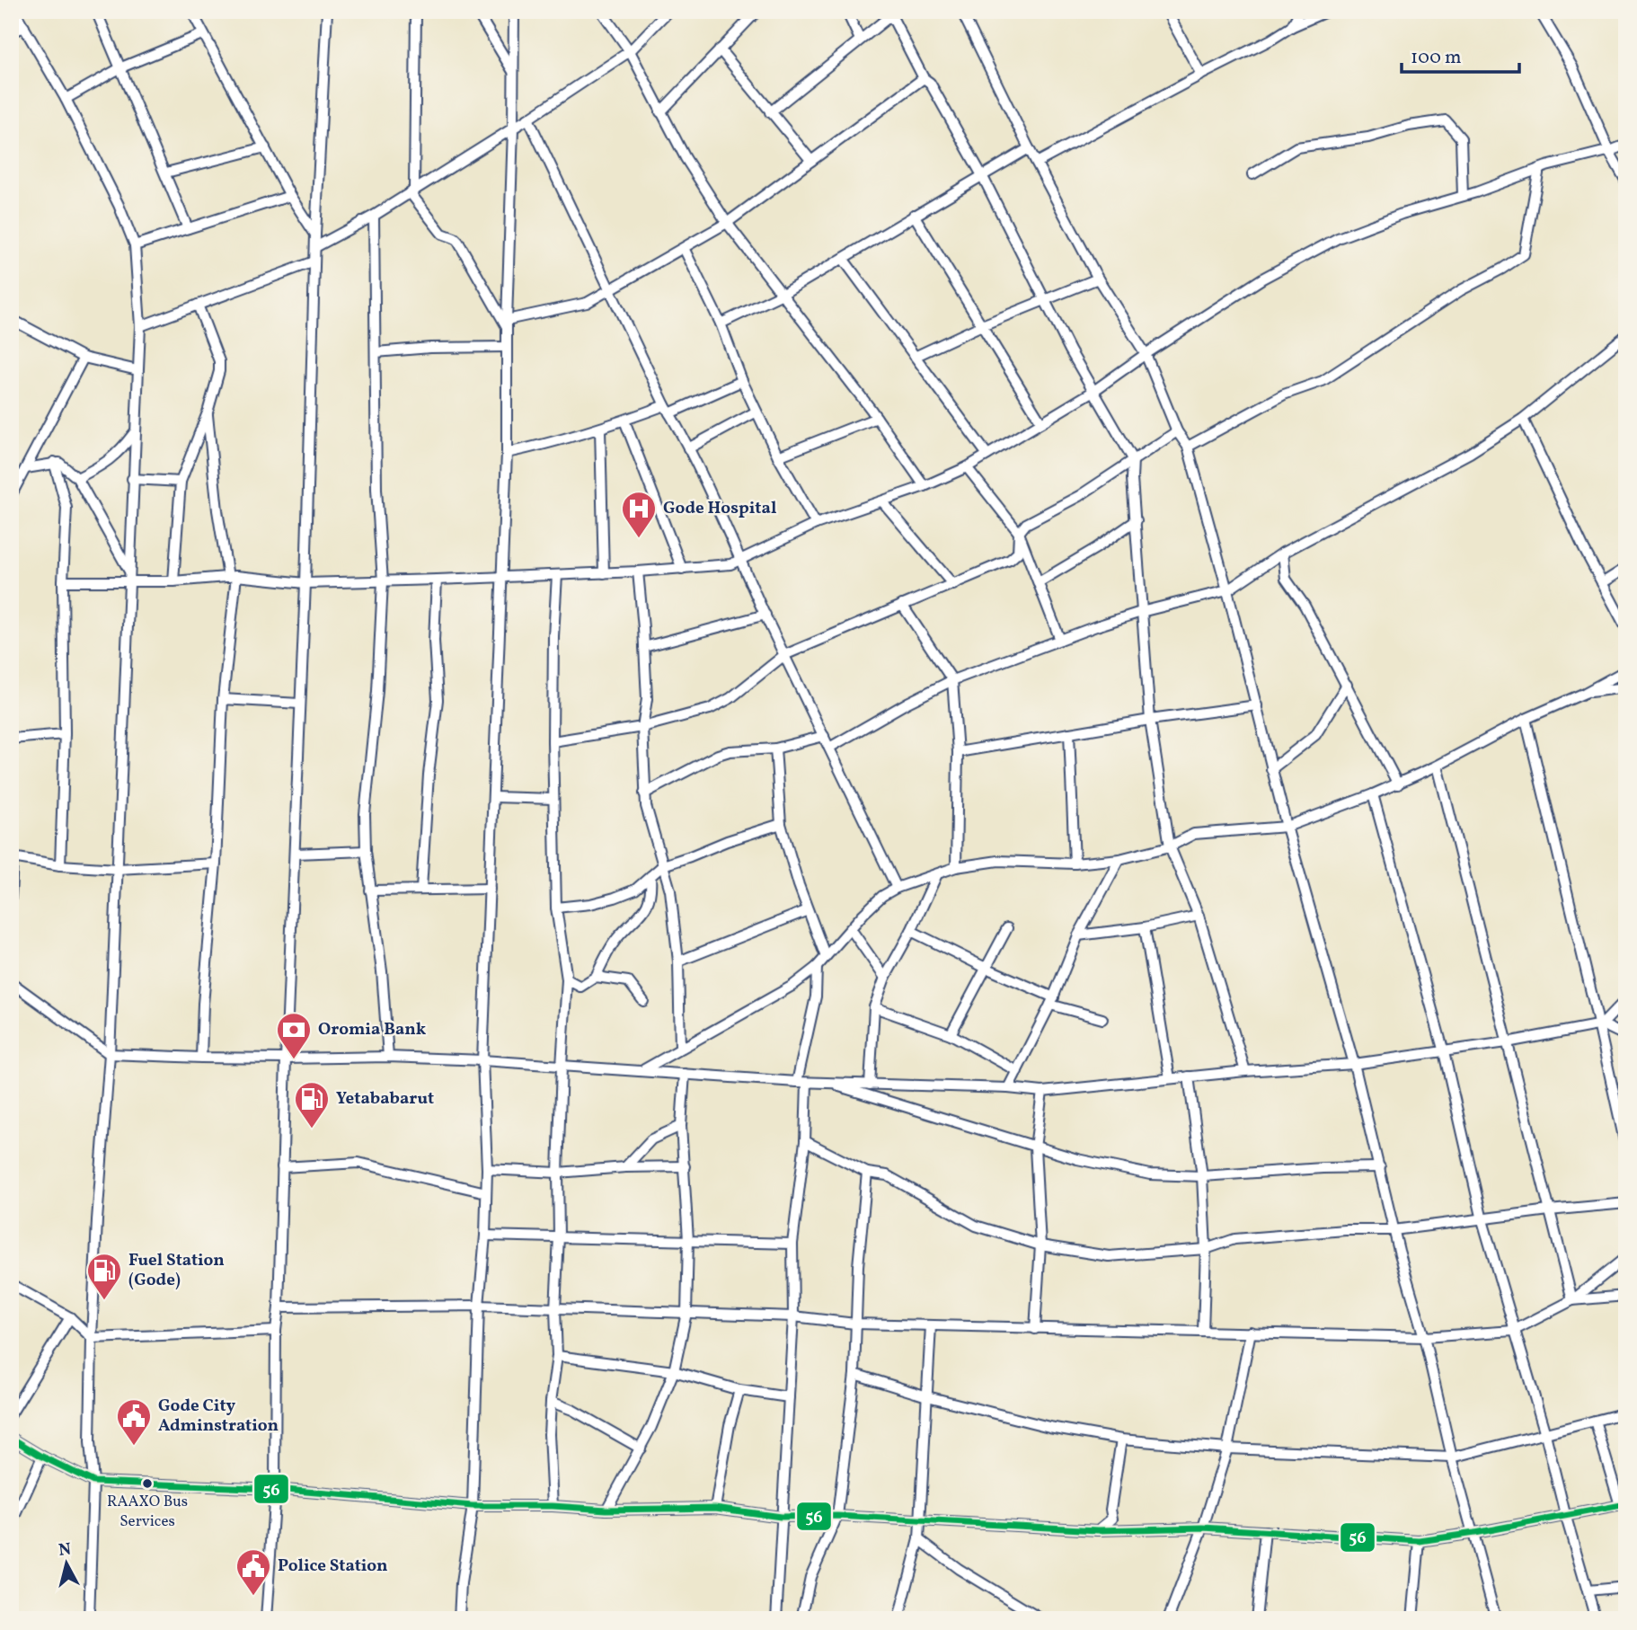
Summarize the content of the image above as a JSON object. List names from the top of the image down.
{
  "places": {
    "hospital": ["Gode Hospital"],
    "bank": ["Oromia Bank"],
    "fuel station": ["Yetababarut", "Fuel Station (Gode)"],
    "public building": ["Gode City Adminstration", "Police Station"],
    "other": ["RAAXO Bus Services"]
  },
  "lines": ["transit line 56"],
  "scale_bar": "100 m",
  "north": "top"
}
